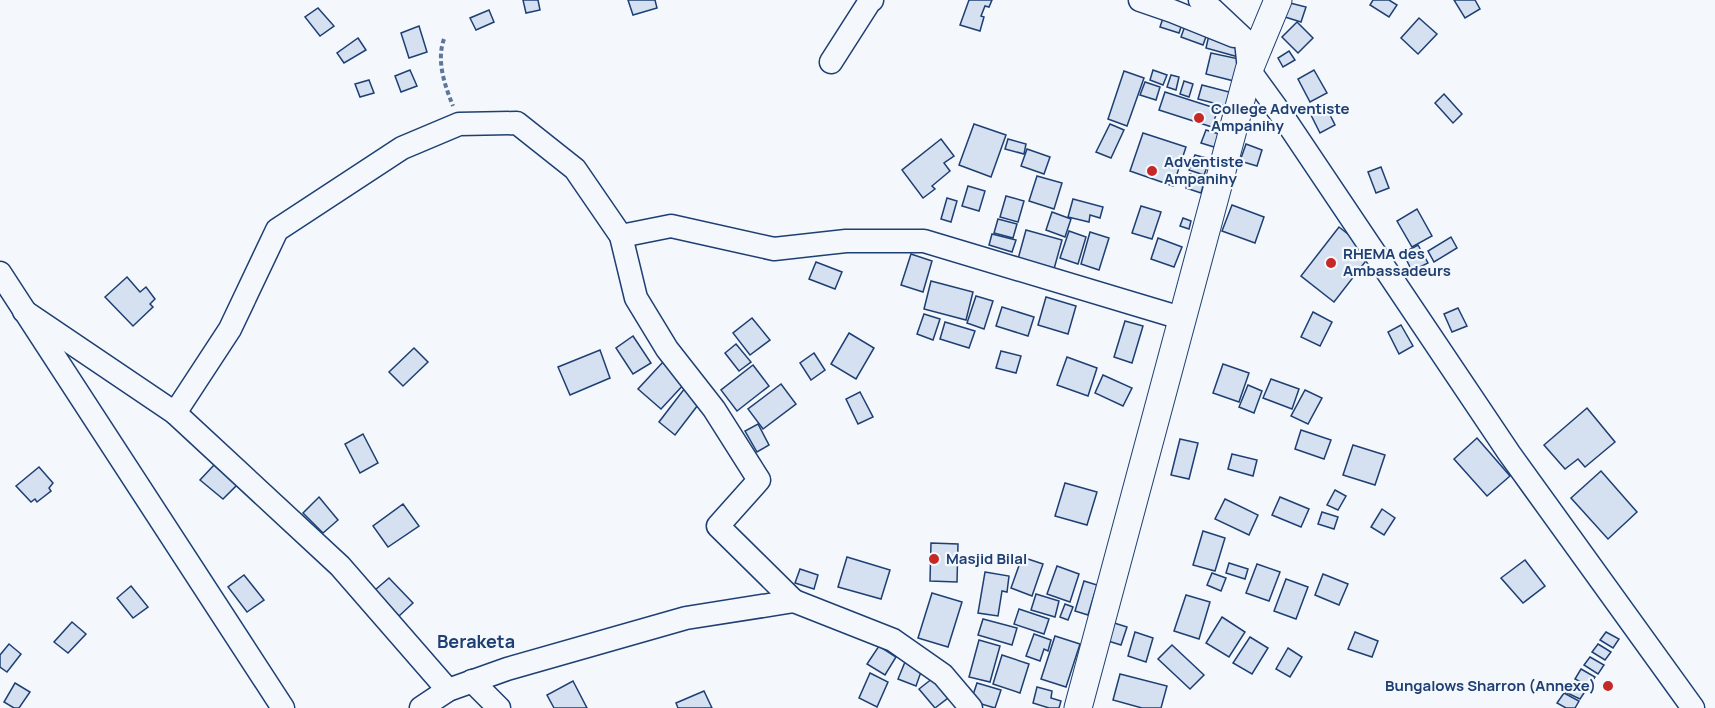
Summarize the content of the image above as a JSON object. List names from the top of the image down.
{
  "districts": ["Beraketa"],
  "places": [
    "College Adventiste Ampanihy",
    "Adventiste Ampanihy",
    "RHEMA des Ambassadeurs",
    "Masjid Bilal",
    "Bungalows Sharron (Annexe)"
  ]
}
